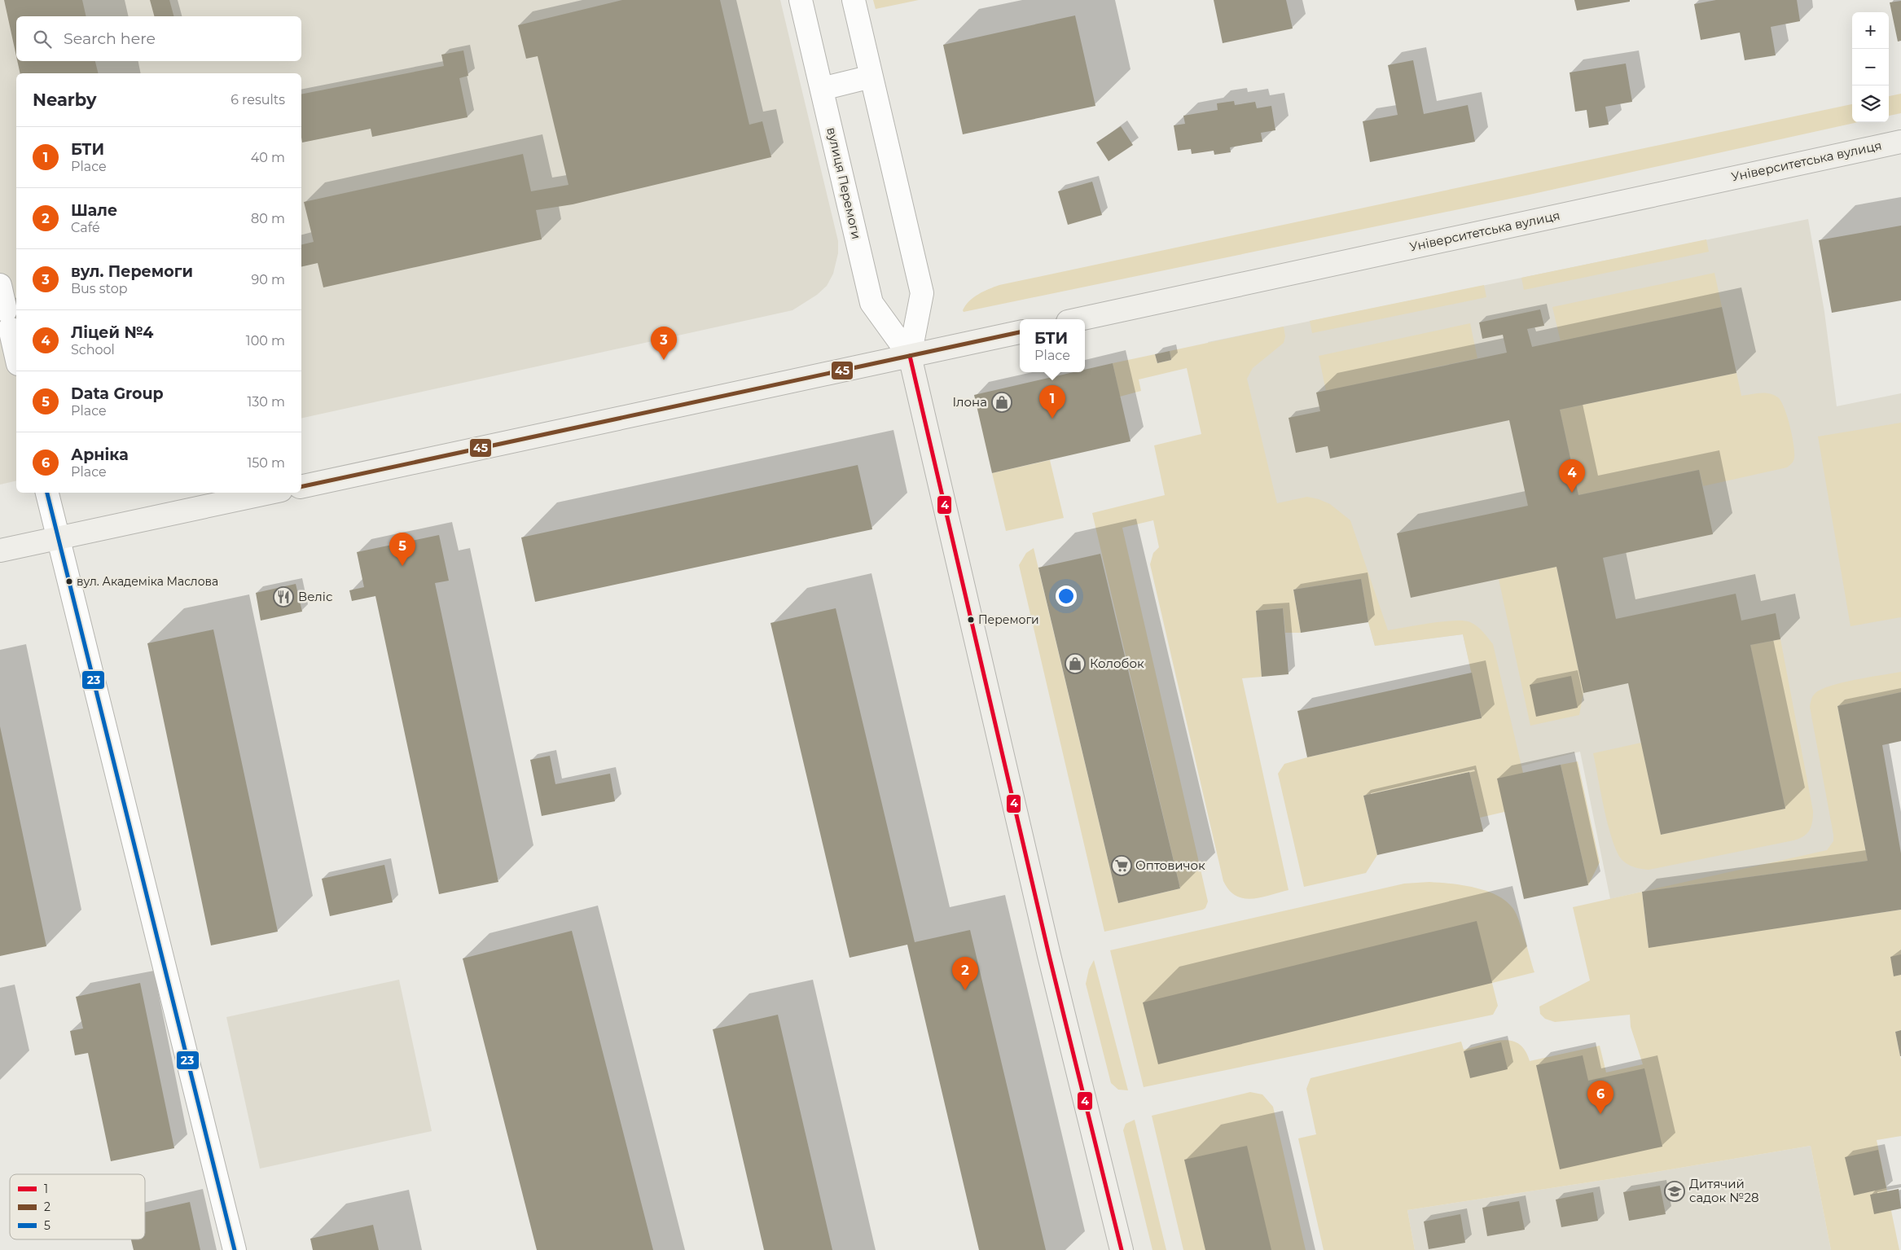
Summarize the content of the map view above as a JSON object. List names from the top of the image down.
{
  "streets": {
    "main road": ["Університетська вулиця", "вулиця Перемоги"]
  },
  "places": {
    "shop": ["Ілона", "Колобок"],
    "other": ["вул. Академіка Маслова", "Перемоги"],
    "restaurant": ["Веліс"],
    "supermarket": ["Оптовичок"],
    "school or university": ["Дитячий садок №28"]
  },
  "lines": ["transit line 45", "transit line 4", "transit line 23"],
  "legend": ["1", "2", "5"],
  "page": {
    "map_buttons": ["+", "−"],
    "search": "Search here",
    "heading": ["Nearby", "6 results"],
    "list": [
      {
        "mark": "1",
        "name": "БТИ",
        "note": "Place",
        "value": "40 m"
      },
      {
        "mark": "2",
        "name": "Шале",
        "note": "Café",
        "value": "80 m"
      },
      {
        "mark": "3",
        "name": "вул. Перемоги",
        "note": "Bus stop",
        "value": "90 m"
      },
      {
        "mark": "4",
        "name": "Ліцей №4",
        "note": "School",
        "value": "100 m"
      },
      {
        "mark": "5",
        "name": "Data Group",
        "note": "Place",
        "value": "130 m"
      },
      {
        "mark": "6",
        "name": "Арніка",
        "note": "Place",
        "value": "150 m"
      }
    ],
    "popup": ["БТИ", "Place"],
    "pins": [
      "3",
      "1",
      "4",
      "5",
      "2",
      "6"
    ]
  }
}
